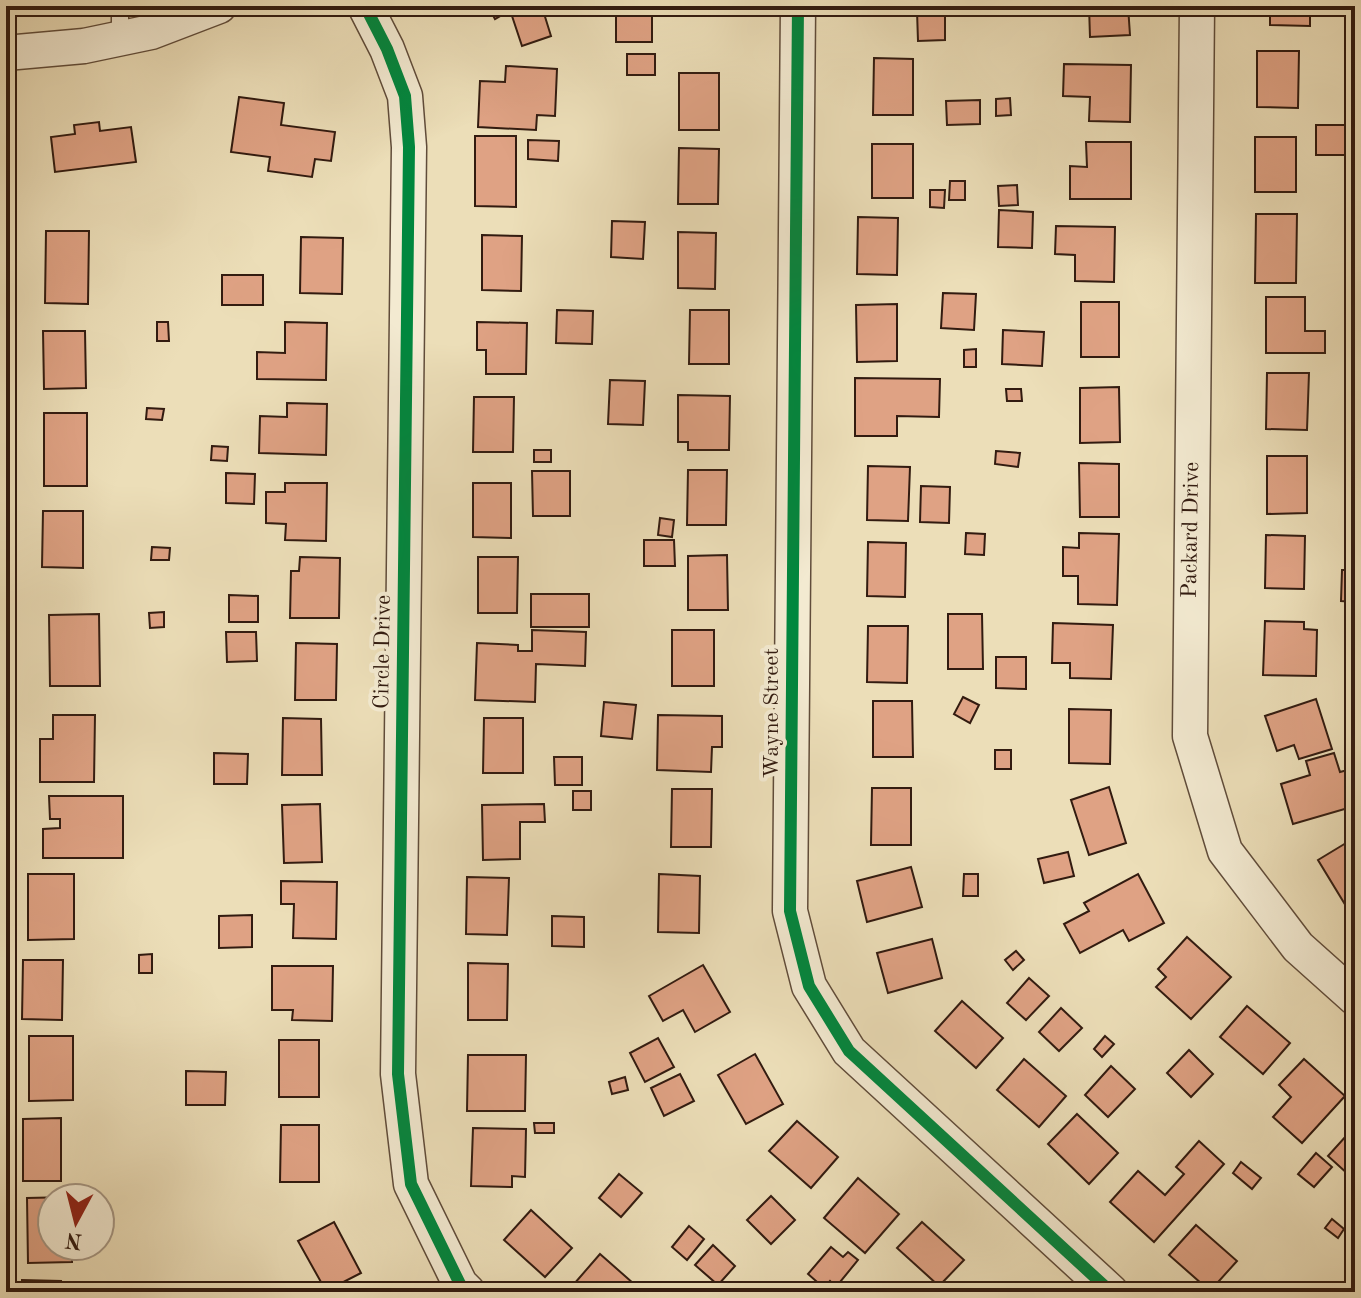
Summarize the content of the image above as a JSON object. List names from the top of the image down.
{
  "streets": {
    "street": ["Packard Drive", "Circle Drive", "Wayne Street"]
  },
  "north": "bottom"
}
